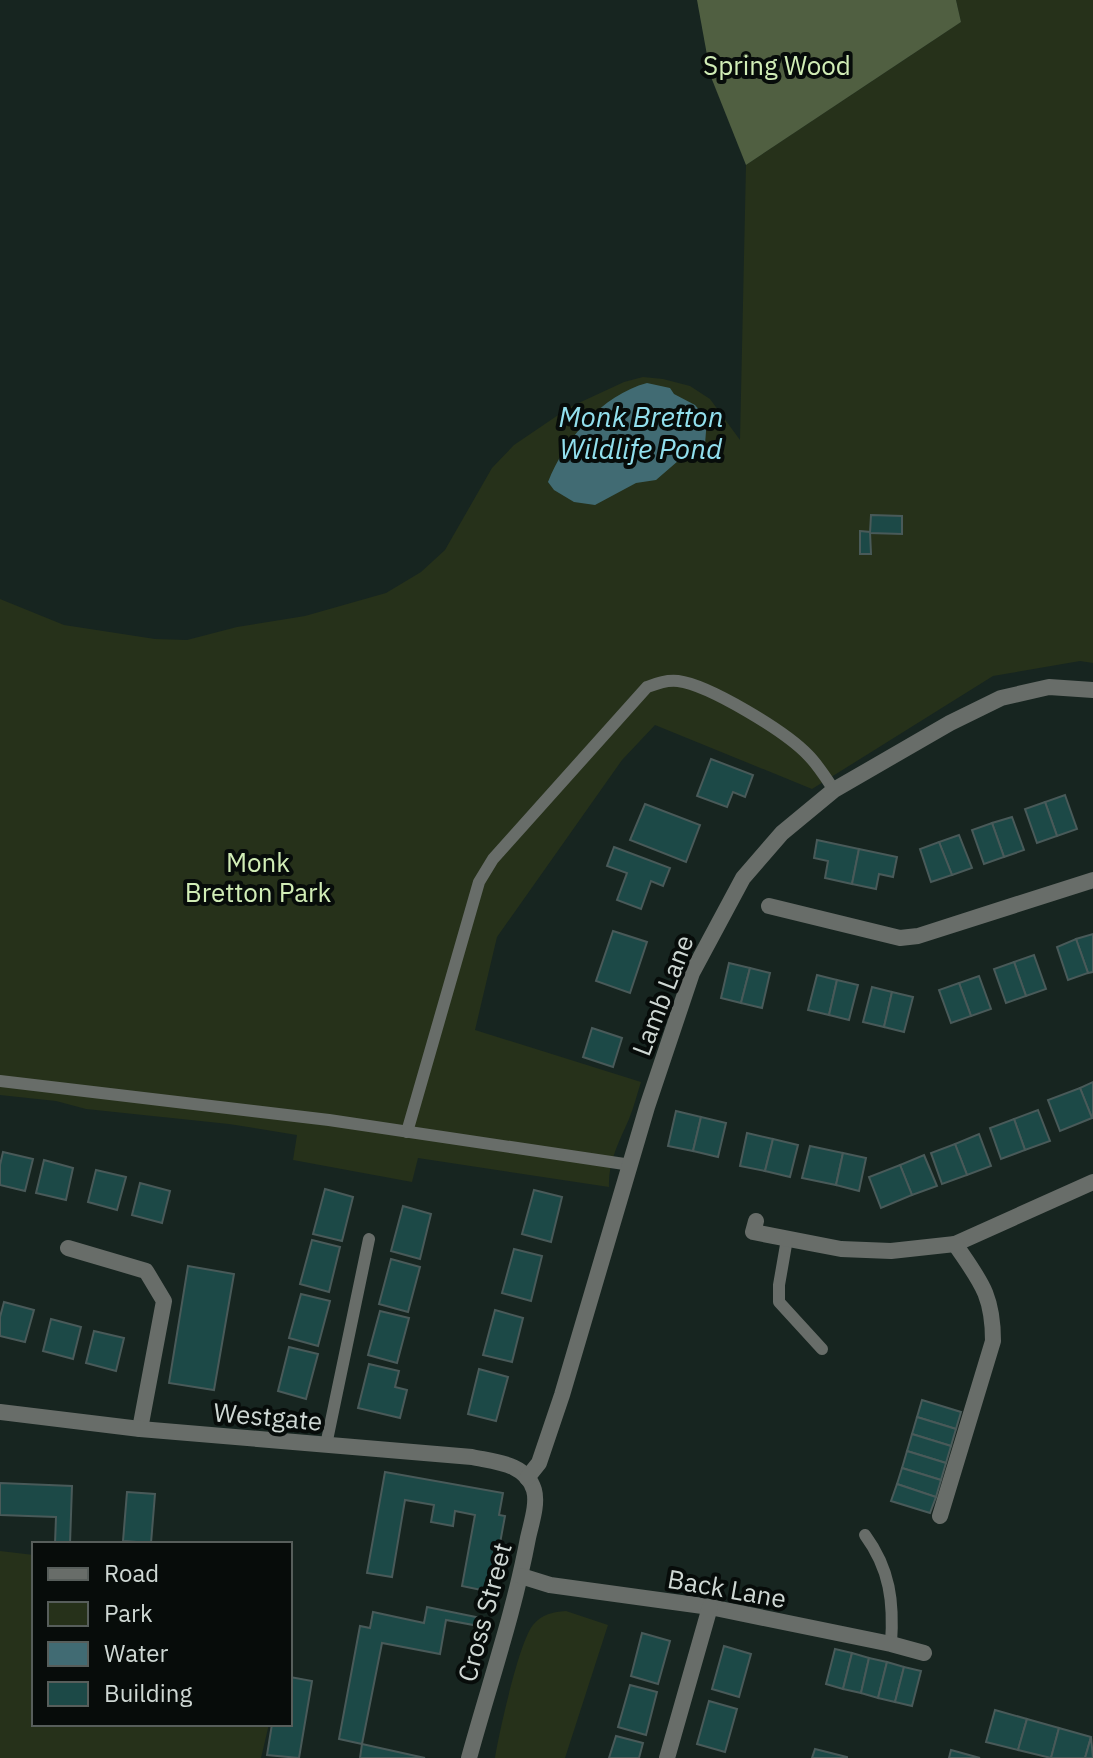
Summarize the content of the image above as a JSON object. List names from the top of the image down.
{
  "streets": {
    "street": [
      "Lamb Lane",
      "Westgate",
      "Back Lane",
      "Cross Street"
    ]
  },
  "crossings": [
    ["Lamb Lane", "Westgate"],
    ["Lamb Lane", "Cross Street"],
    ["Westgate", "Cross Street"],
    ["Back Lane", "Cross Street"]
  ],
  "water": ["Monk Bretton Wildlife Pond"],
  "parks": ["Spring Wood", "Monk Bretton Park"],
  "legend": [
    "Road",
    "Park",
    "Water",
    "Building"
  ]
}
